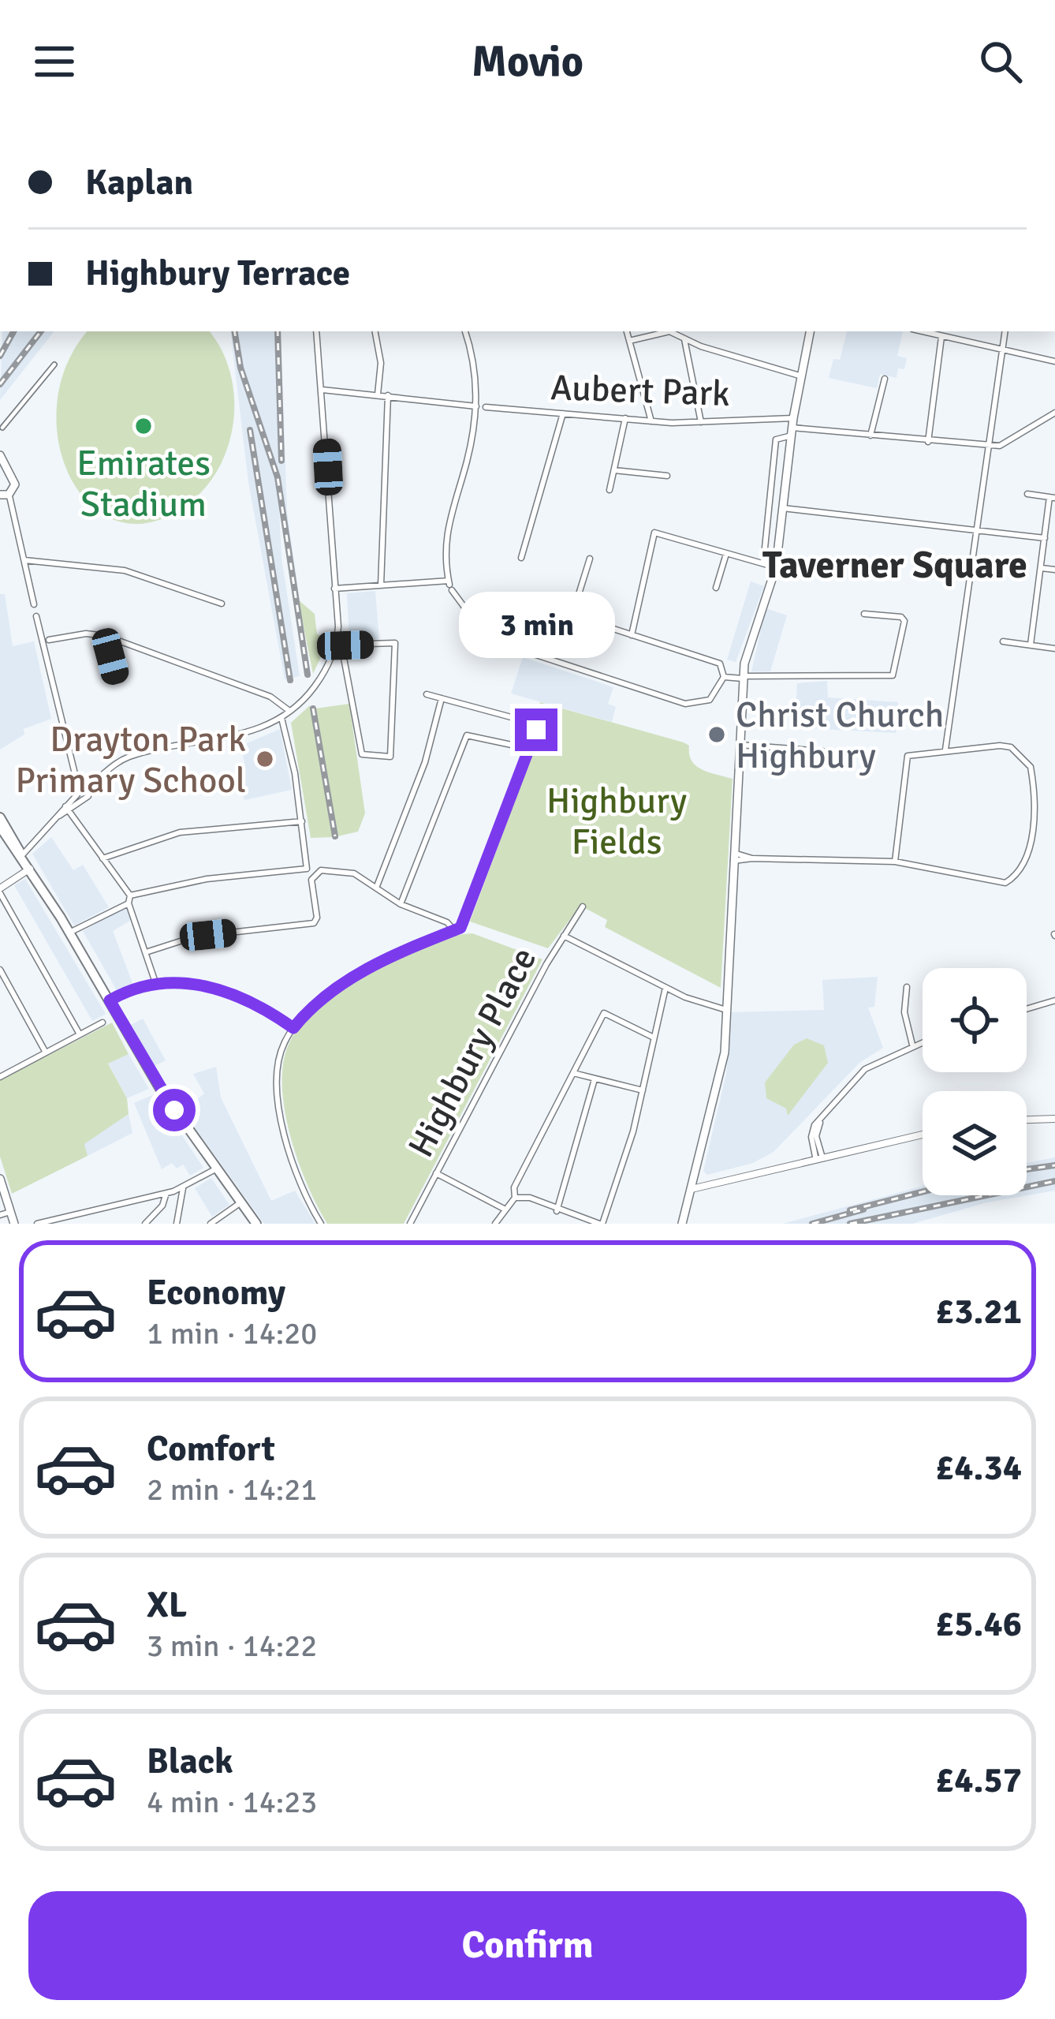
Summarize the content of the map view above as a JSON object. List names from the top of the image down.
{
  "streets": {
    "street": ["Aubert Park", "Highbury Place"]
  },
  "districts": ["Taverner Square"],
  "parks": ["Highbury Fields"],
  "places": ["Emirates Stadium", "Christ Church Highbury", "Drayton Park Primary School"],
  "page": {
    "header": "Movio",
    "banner": ["Kaplan", "Highbury Terrace"],
    "bubble": "3 min",
    "list": [
      {
        "name": "Economy",
        "note": "1 min · 14:20",
        "value": "£3.21"
      },
      {
        "name": "Comfort",
        "note": "2 min · 14:21",
        "value": "£4.34"
      },
      {
        "name": "XL",
        "note": "3 min · 14:22",
        "value": "£5.46"
      },
      {
        "name": "Black",
        "note": "4 min · 14:23",
        "value": "£4.57"
      }
    ],
    "buttons": "Confirm"
  }
}
